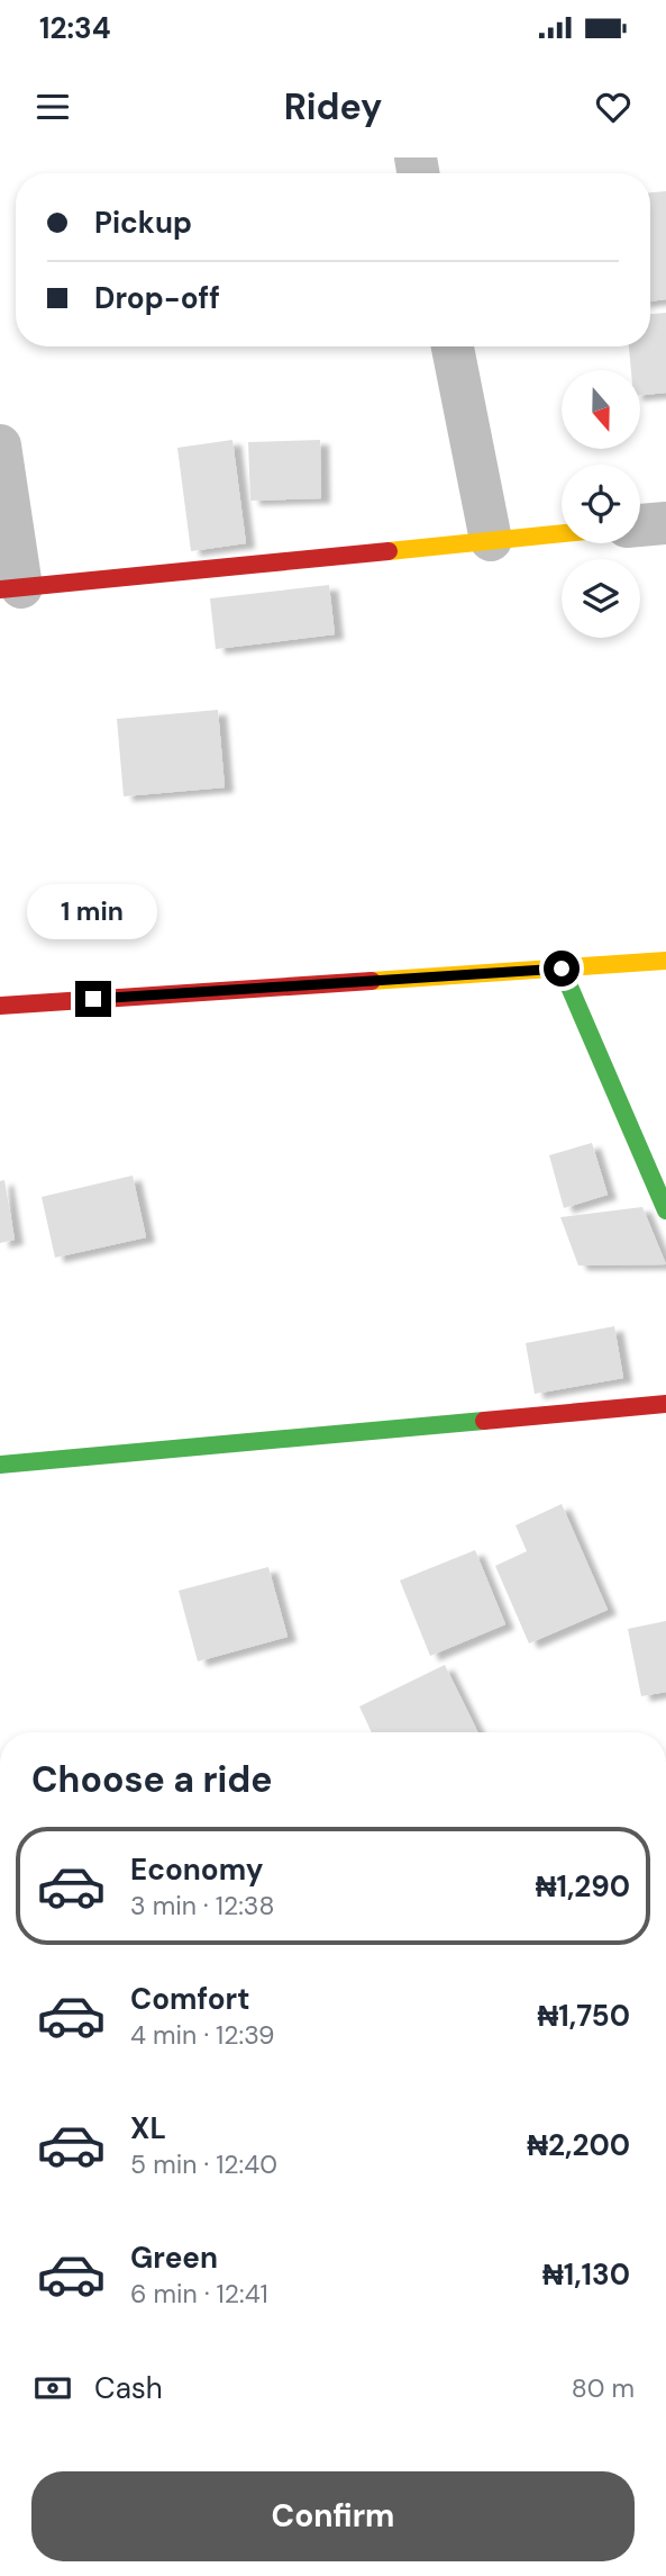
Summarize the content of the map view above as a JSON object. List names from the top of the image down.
{
  "north": "bottom",
  "page": {
    "status": "12:34",
    "header": "Ridey",
    "banner": ["Pickup", "Drop-off"],
    "bubble": "1 min",
    "heading": "Choose a ride",
    "list": [
      {
        "name": "Economy",
        "note": "3 min · 12:38",
        "value": "₦1,290"
      },
      {
        "name": "Comfort",
        "note": "4 min · 12:39",
        "value": "₦1,750"
      },
      {
        "name": "XL",
        "note": "5 min · 12:40",
        "value": "₦2,200"
      },
      {
        "name": "Green",
        "note": "6 min · 12:41",
        "value": "₦1,130"
      }
    ],
    "pay": ["Cash", "80 m"],
    "buttons": "Confirm"
  }
}
